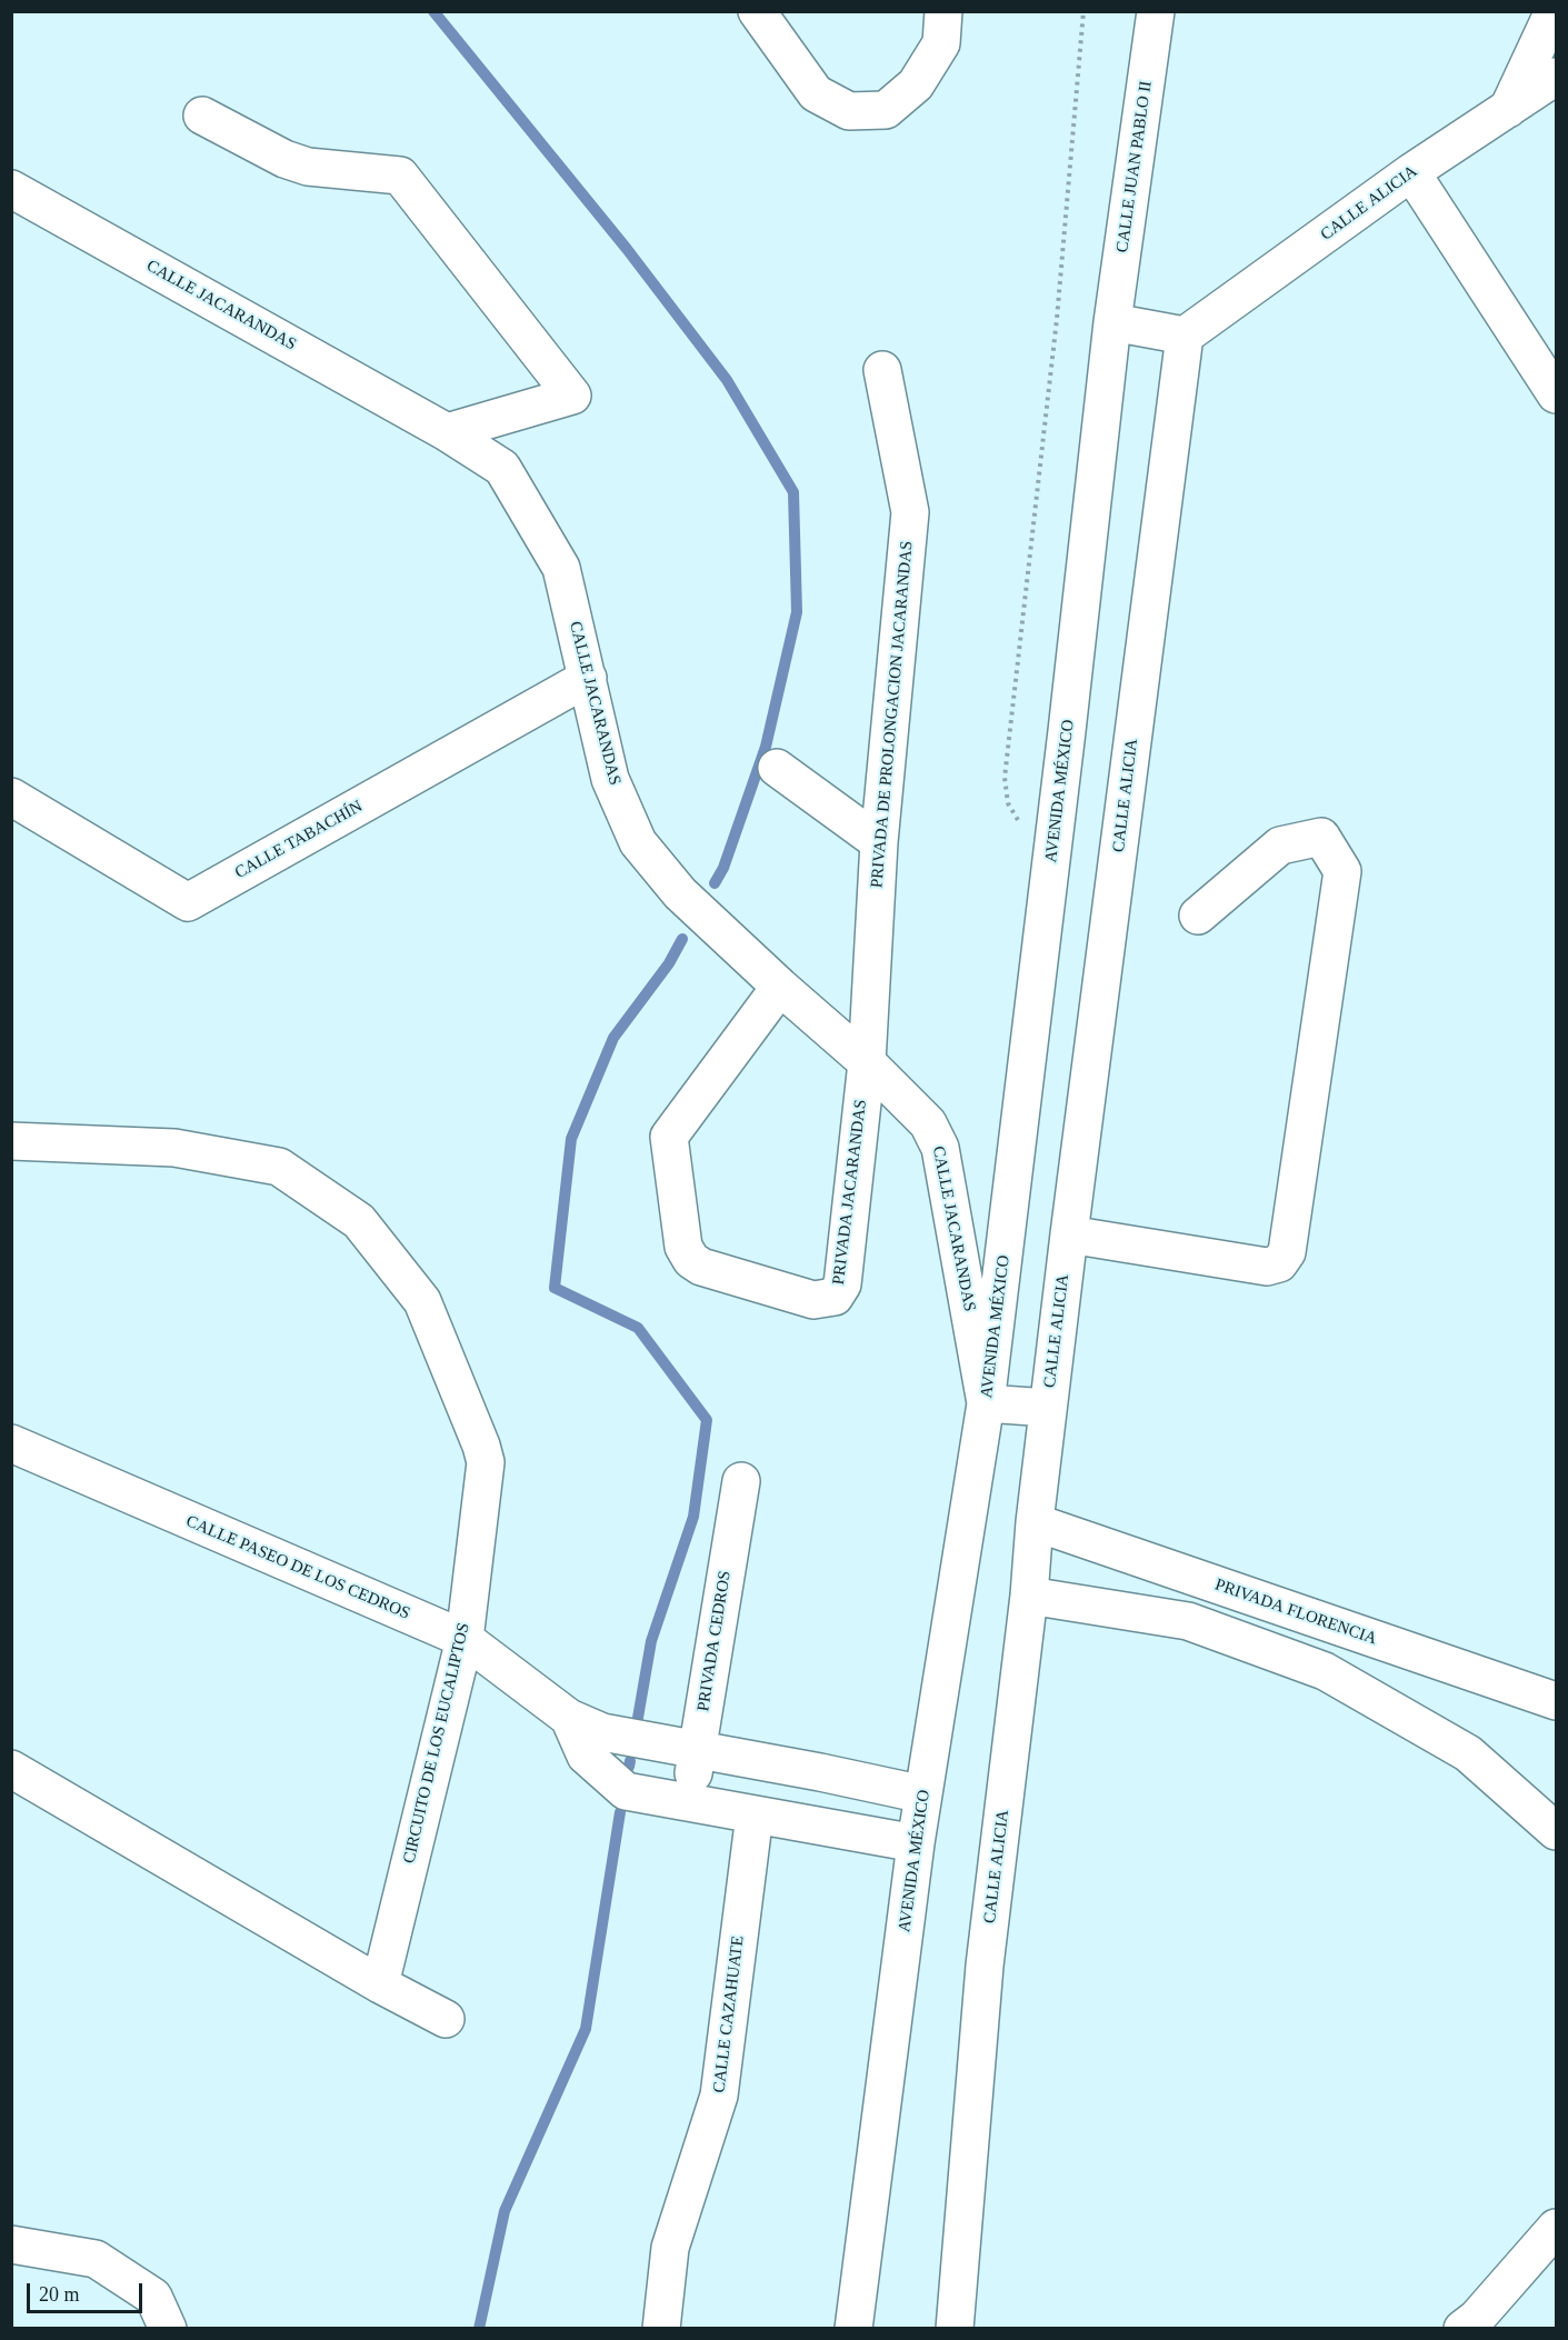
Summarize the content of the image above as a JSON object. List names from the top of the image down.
{
  "streets": {
    "street": [
      "CALLE JUAN PABLO II",
      "CALLE ALICIA",
      "CALLE JACARANDAS",
      "PRIVADA DE PROLONGACION JACARANDAS",
      "AVENIDA MÉXICO",
      "CALLE TABACHÍN",
      "PRIVADA JACARANDAS",
      "CALLE PASEO DE LOS CEDROS",
      "PRIVADA FLORENCIA",
      "PRIVADA CEDROS",
      "CIRCUITO DE LOS EUCALIPTOS",
      "CALLE CAZAHUATE"
    ]
  },
  "crossings": [
    ["CALLE JUAN PABLO II", "AVENIDA MÉXICO"],
    ["CALLE ALICIA", "PRIVADA FLORENCIA"],
    ["CALLE JACARANDAS", "PRIVADA DE PROLONGACION JACARANDAS"],
    ["CALLE JACARANDAS", "AVENIDA MÉXICO"],
    ["CALLE JACARANDAS", "CALLE TABACHÍN"],
    ["CALLE JACARANDAS", "PRIVADA JACARANDAS"],
    ["PRIVADA DE PROLONGACION JACARANDAS", "PRIVADA JACARANDAS"],
    ["AVENIDA MÉXICO", "CALLE PASEO DE LOS CEDROS"],
    ["CALLE PASEO DE LOS CEDROS", "PRIVADA CEDROS"],
    ["CALLE PASEO DE LOS CEDROS", "CIRCUITO DE LOS EUCALIPTOS"]
  ],
  "scale_bar": "20 m"
}
